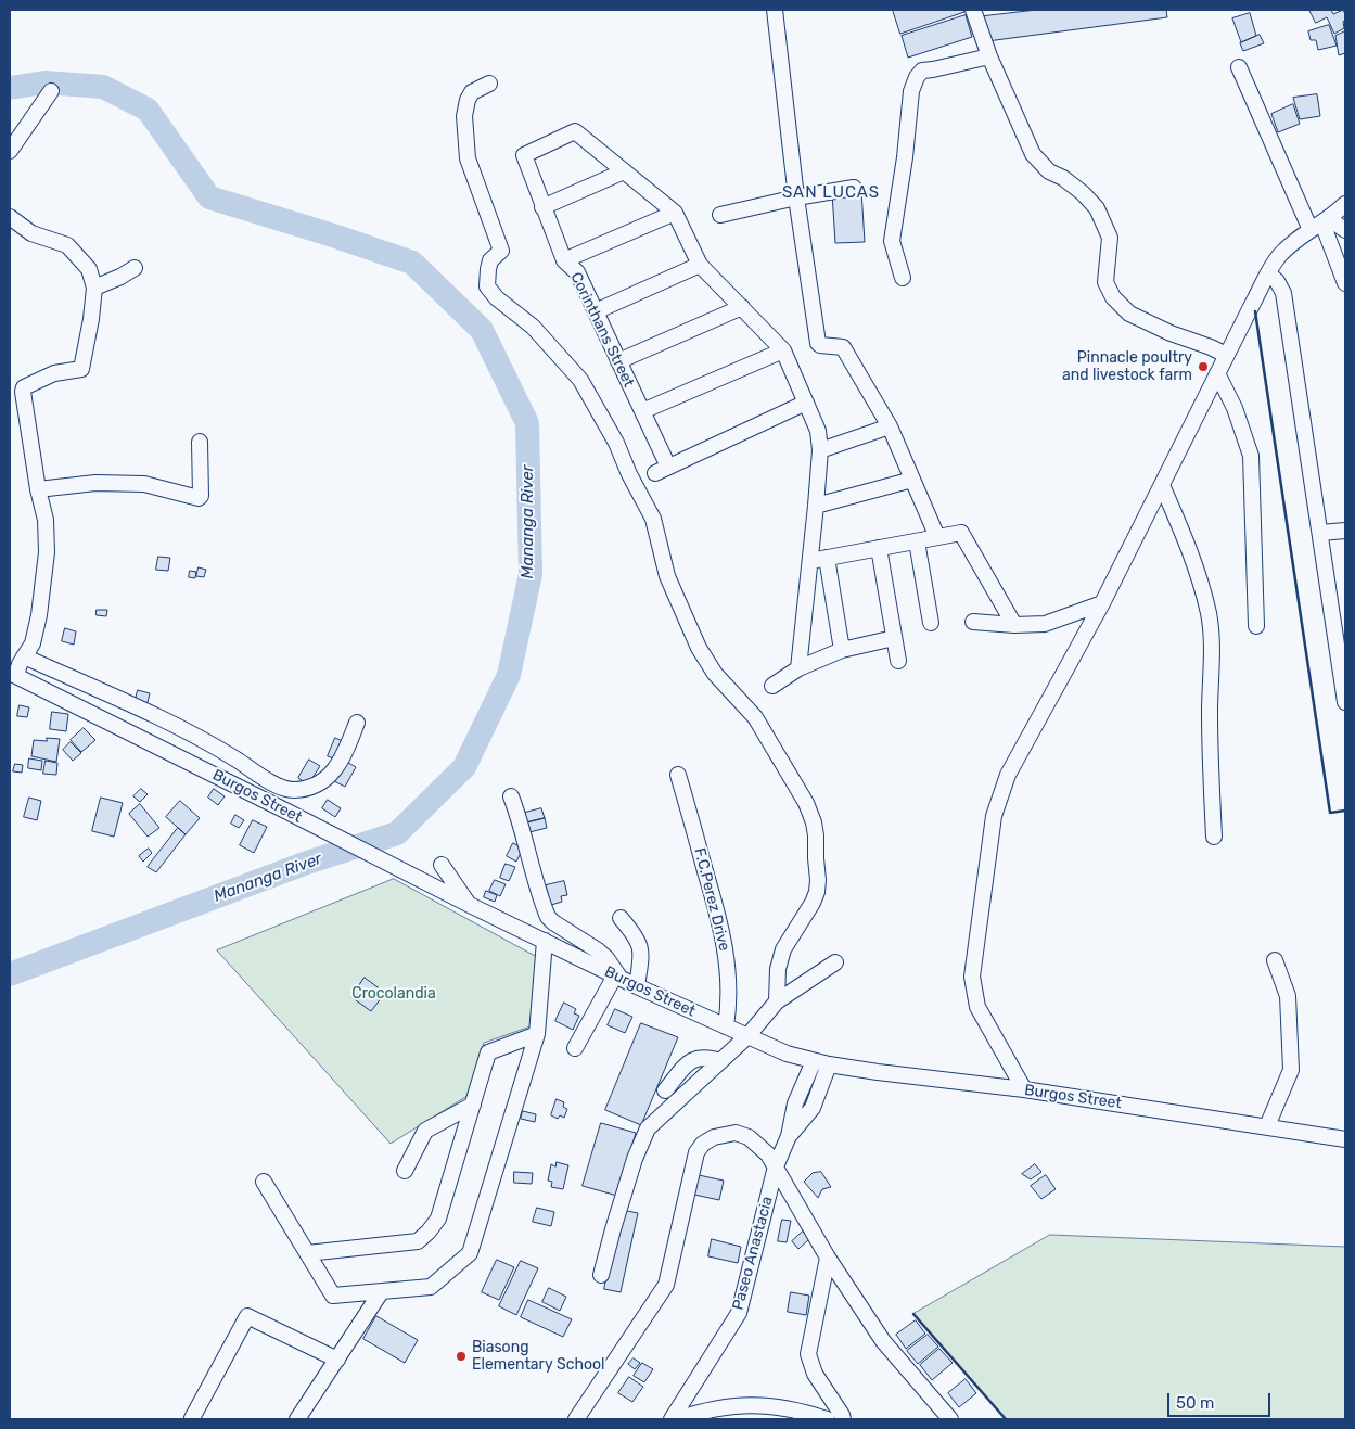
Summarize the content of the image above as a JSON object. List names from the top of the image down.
{
  "streets": {
    "street": [
      "Corinthans Street",
      "Burgos Street",
      "F.C.Perez Drive",
      "Paseo Anastacia"
    ]
  },
  "crossings": [
    ["Burgos Street", "F.C.Perez Drive"],
    ["Burgos Street", "Paseo Anastacia"]
  ],
  "districts": ["SAN LUCAS"],
  "water": ["Mananga River"],
  "parks": ["Crocolandia"],
  "places": ["Pinnacle poultry and livestock farm", "Biasong Elementary School"],
  "scale_bar": "50 m"
}
